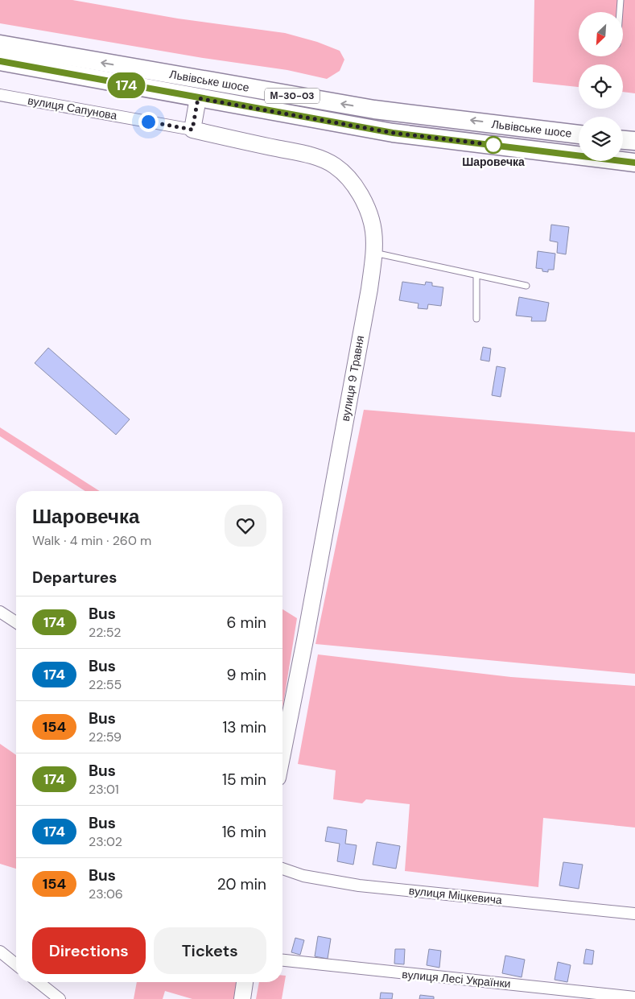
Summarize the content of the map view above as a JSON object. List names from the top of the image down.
{
  "streets": {
    "main road": ["Львівське шосе", "М-30-03"],
    "street": [
      "вулиця Сапунова",
      "вулиця 9 Травня",
      "вулиця Міцкевича",
      "вулиця Лесі Українки"
    ]
  },
  "crossings": [
    ["вулиця Сапунова", "вулиця 9 Травня"]
  ],
  "places": ["Шаровечка"],
  "lines": ["bus line 174"],
  "north": "bottom left",
  "page": {
    "on_map": "174",
    "heading": [
      ["Шаровечка", "Walk · 4 min · 260 m"],
      "Departures"
    ],
    "list": [
      {
        "mark": "174",
        "name": "Bus",
        "note": "22:52",
        "value": "6 min"
      },
      {
        "mark": "174",
        "name": "Bus",
        "note": "22:55",
        "value": "9 min"
      },
      {
        "mark": "154",
        "name": "Bus",
        "note": "22:59",
        "value": "13 min"
      },
      {
        "mark": "174",
        "name": "Bus",
        "note": "23:01",
        "value": "15 min"
      },
      {
        "mark": "174",
        "name": "Bus",
        "note": "23:02",
        "value": "16 min"
      },
      {
        "mark": "154",
        "name": "Bus",
        "note": "23:06",
        "value": "20 min"
      }
    ],
    "buttons": ["Directions", "Tickets"]
  }
}
